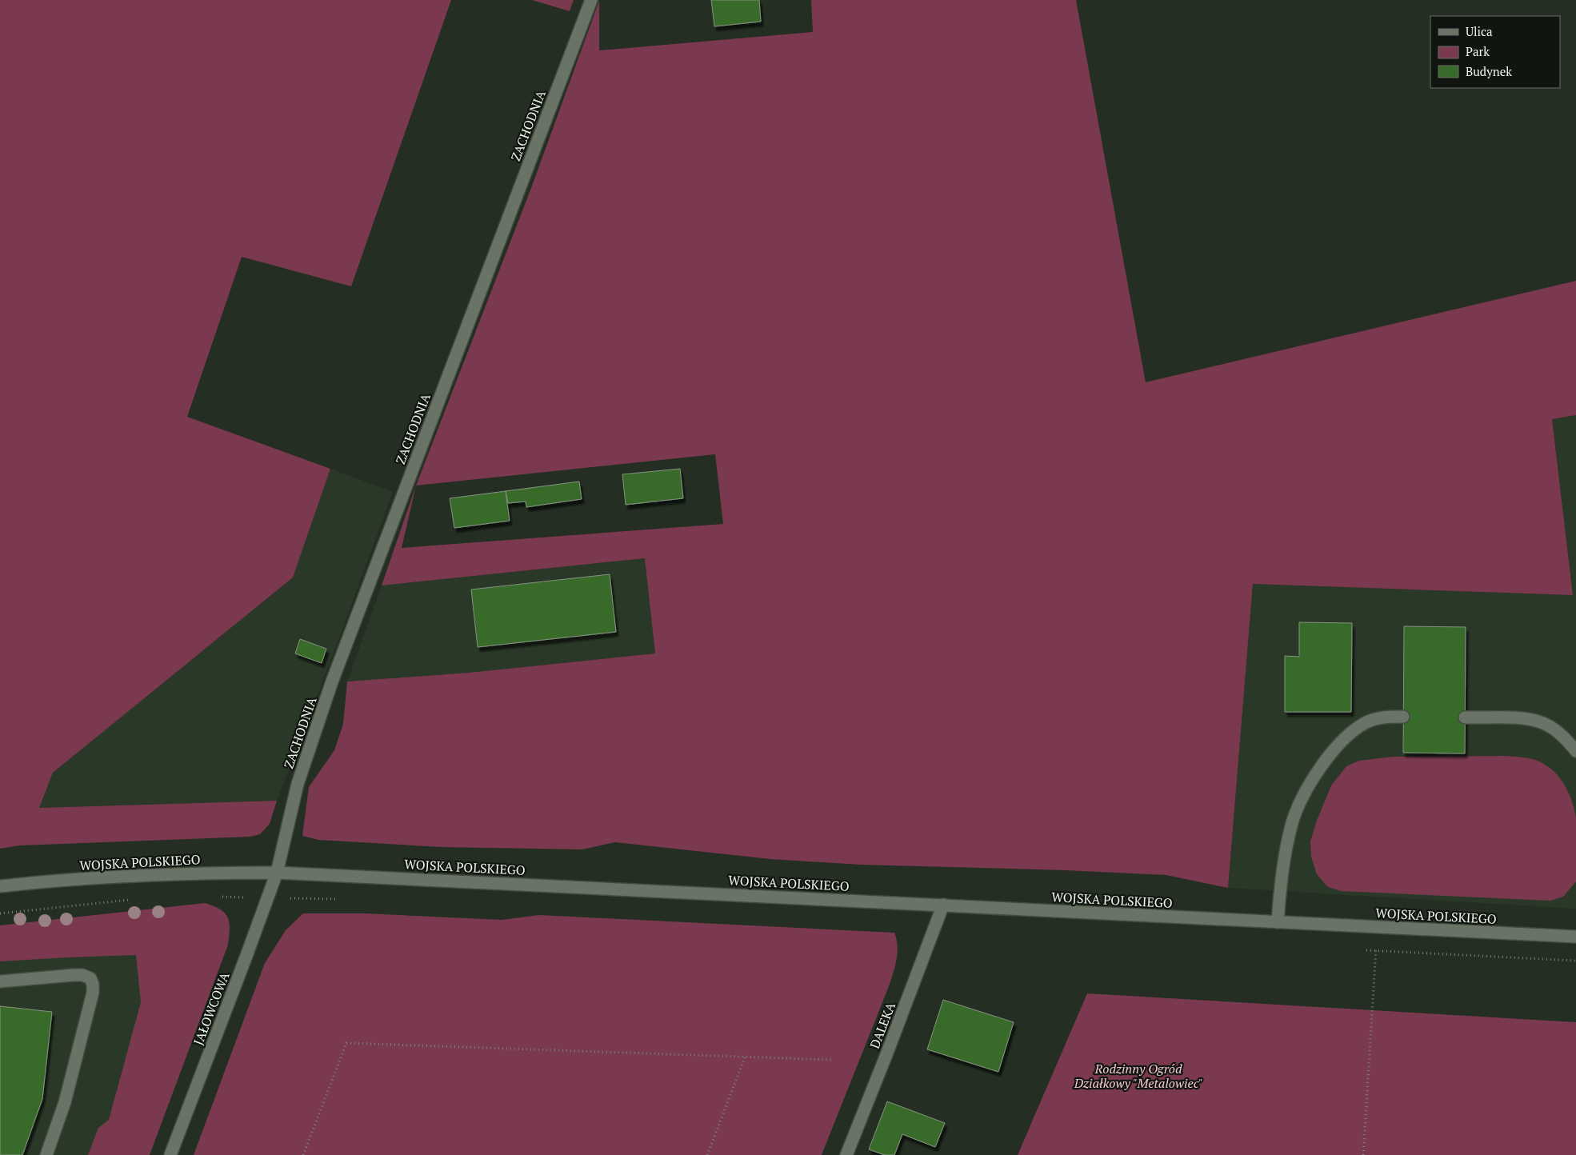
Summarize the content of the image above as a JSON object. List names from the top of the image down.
{
  "streets": {
    "main road": [
      "ZACHODNIA",
      "WOJSKA POLSKIEGO",
      "JAŁOWCOWA",
      "DALEKA"
    ]
  },
  "crossings": [
    ["ZACHODNIA", "WOJSKA POLSKIEGO"],
    ["ZACHODNIA", "JAŁOWCOWA"],
    ["WOJSKA POLSKIEGO", "JAŁOWCOWA"],
    ["WOJSKA POLSKIEGO", "DALEKA"]
  ],
  "parks": ["Rodzinny Ogród Działkowy \"Metalowiec\""],
  "legend": ["Ulica", "Park", "Budynek"]
}
